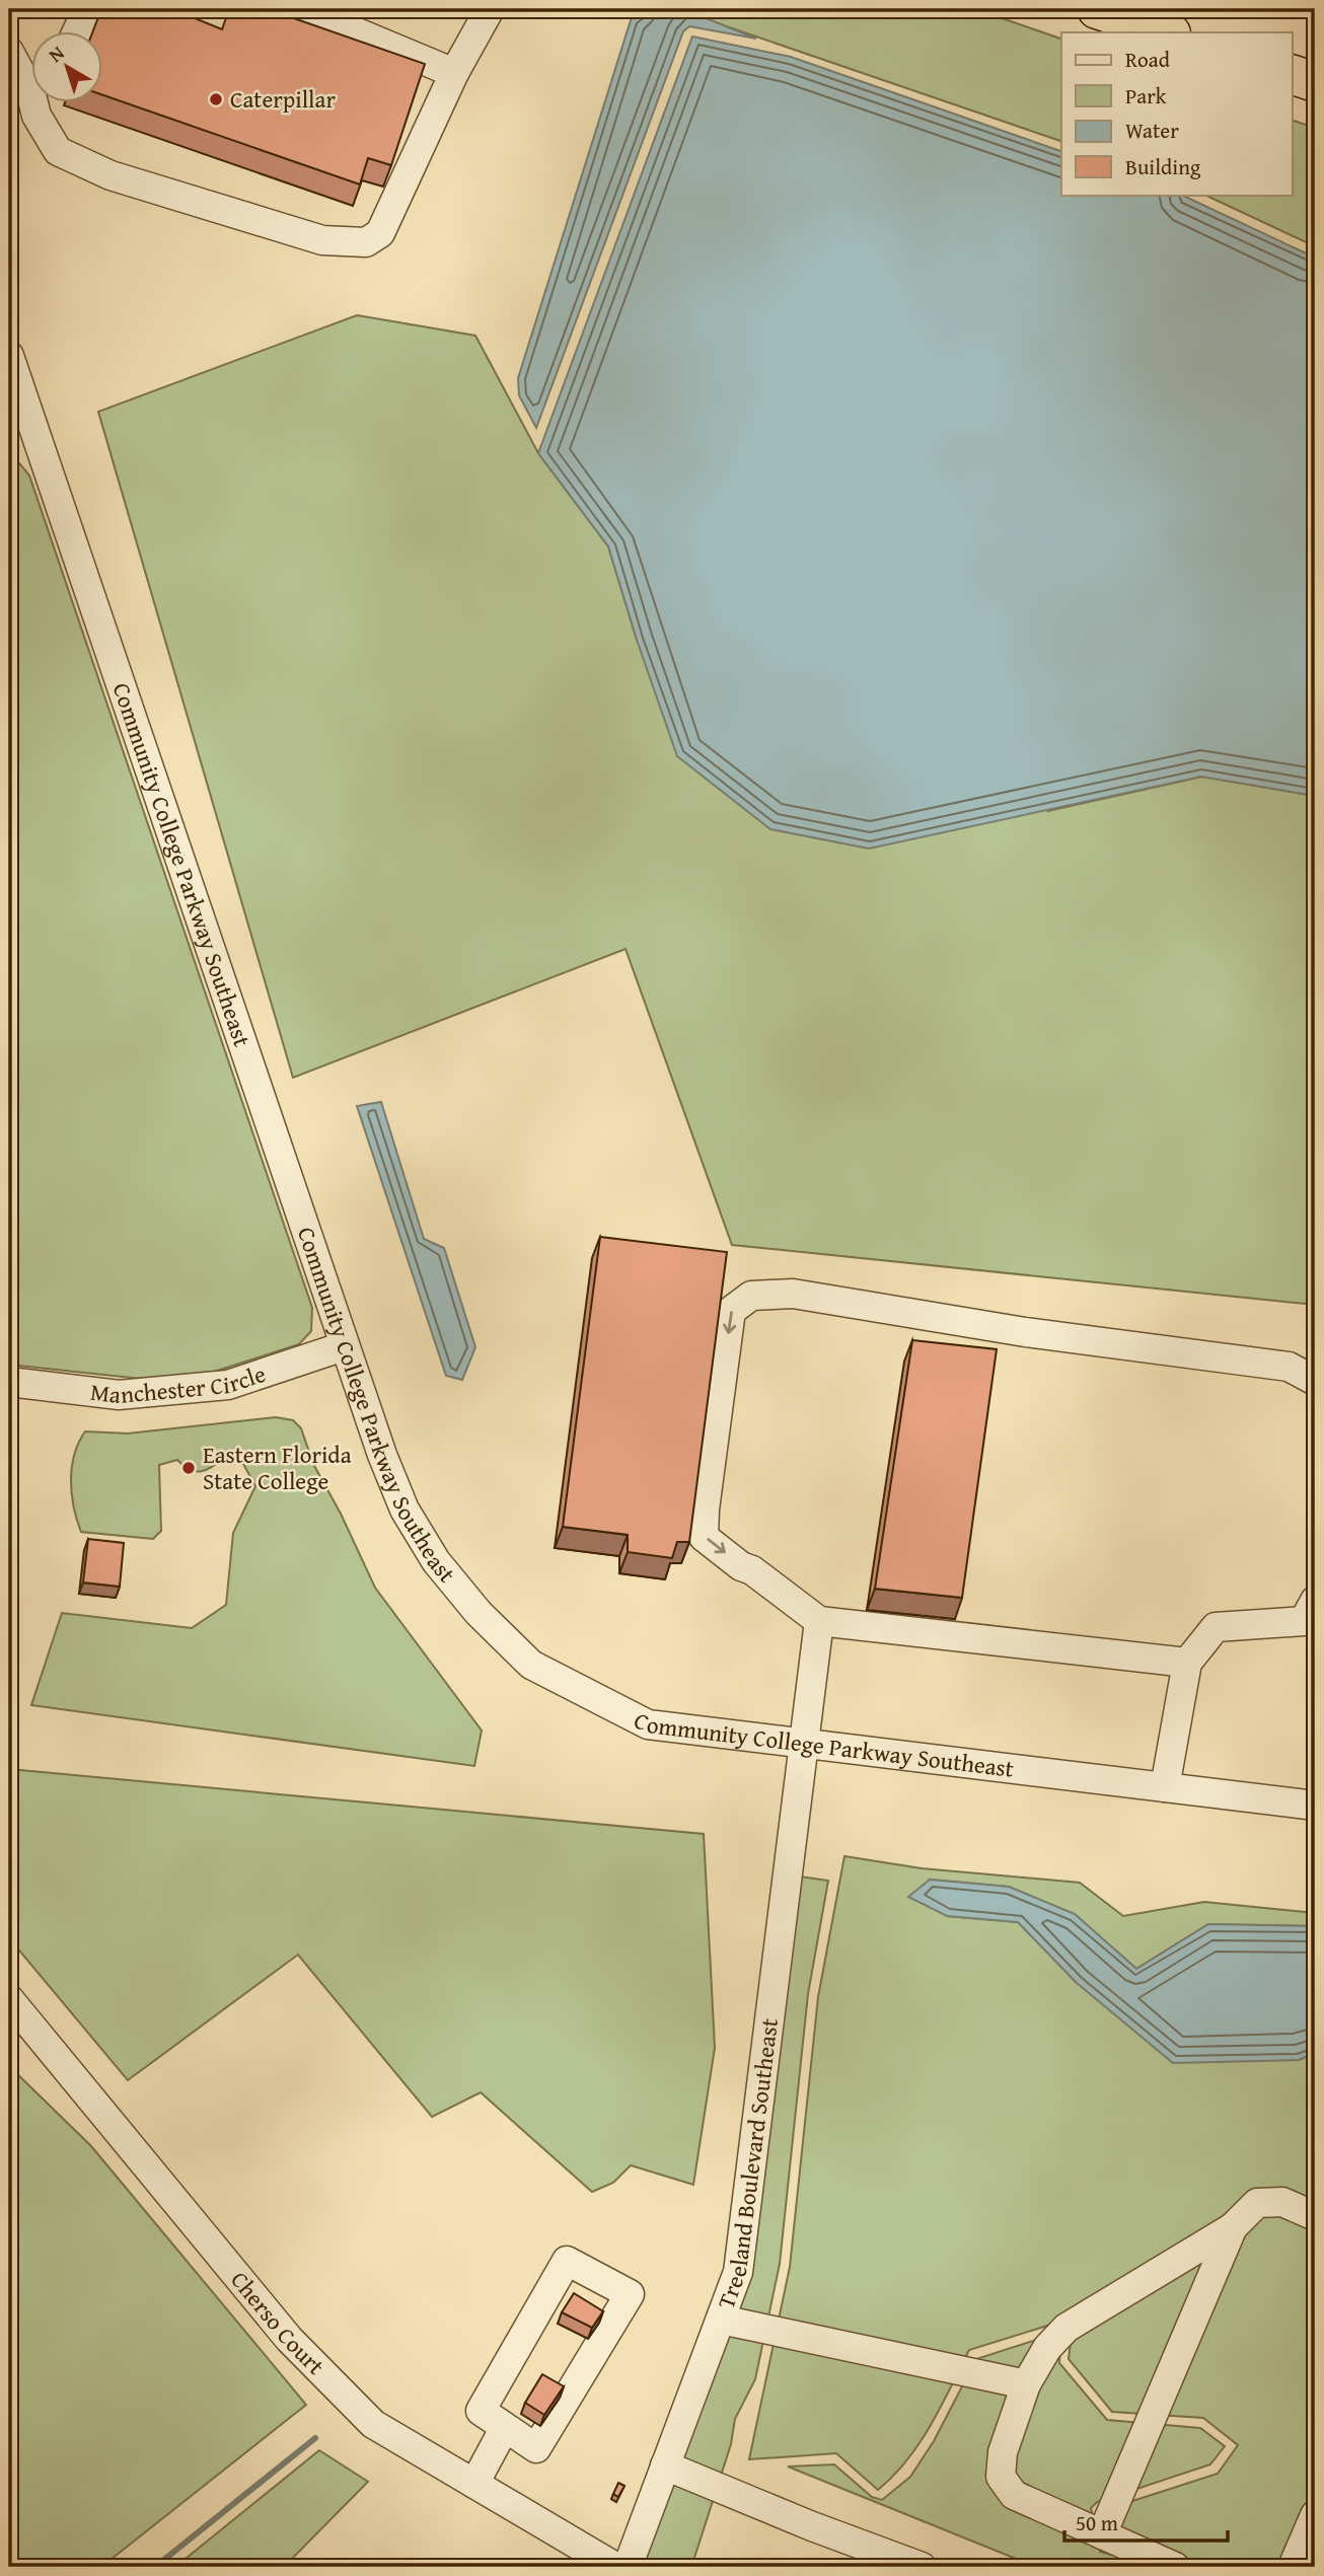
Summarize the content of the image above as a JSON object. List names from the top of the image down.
{
  "streets": {
    "street": [
      "Community College Parkway Southeast",
      "Manchester Circle",
      "Treeland Boulevard Southeast",
      "Cherso Court"
    ]
  },
  "crossings": [
    ["Community College Parkway Southeast", "Manchester Circle"],
    ["Community College Parkway Southeast", "Treeland Boulevard Southeast"]
  ],
  "places": ["Caterpillar", "Eastern Florida State College"],
  "legend": [
    "Road",
    "Park",
    "Water",
    "Building"
  ],
  "scale_bar": "50 m",
  "north": "top left"
}
